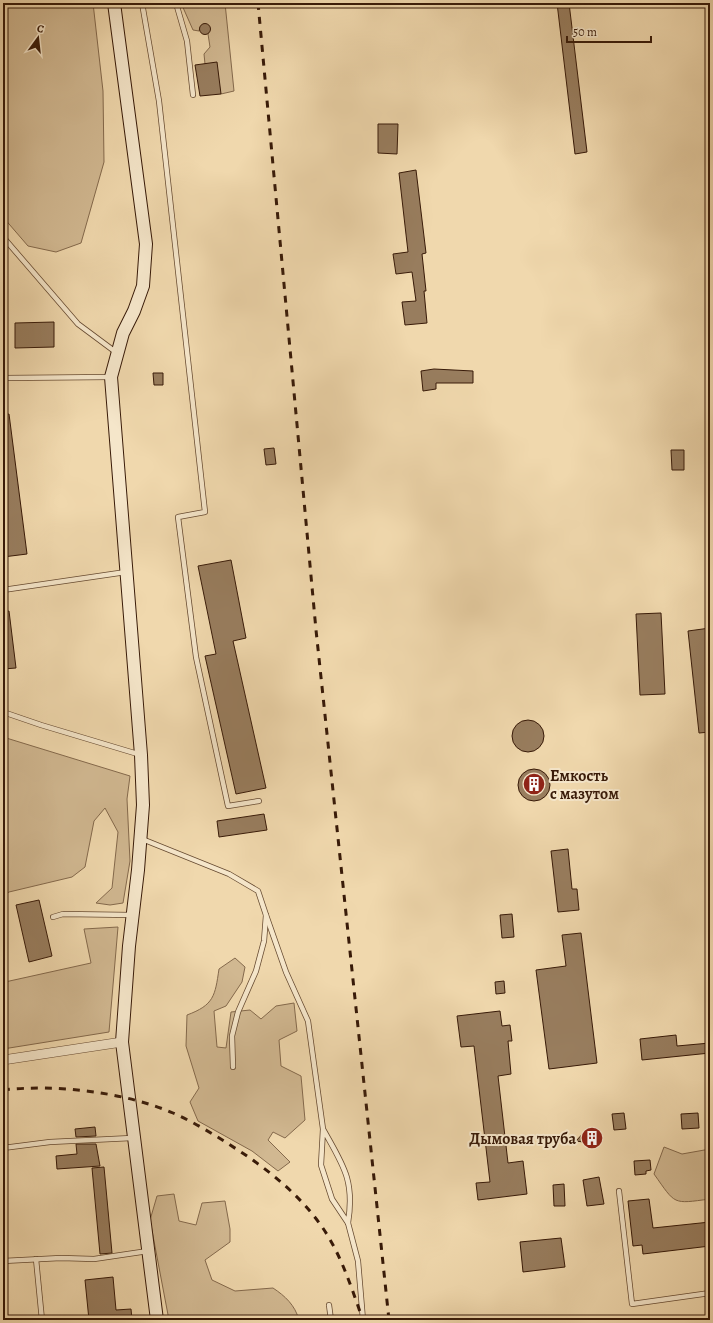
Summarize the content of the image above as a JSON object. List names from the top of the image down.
{
  "places": {
    "building": ["Емкость с мазутом", "Дымовая труба"]
  },
  "scale_bar": "50 m",
  "north": "top"
}
